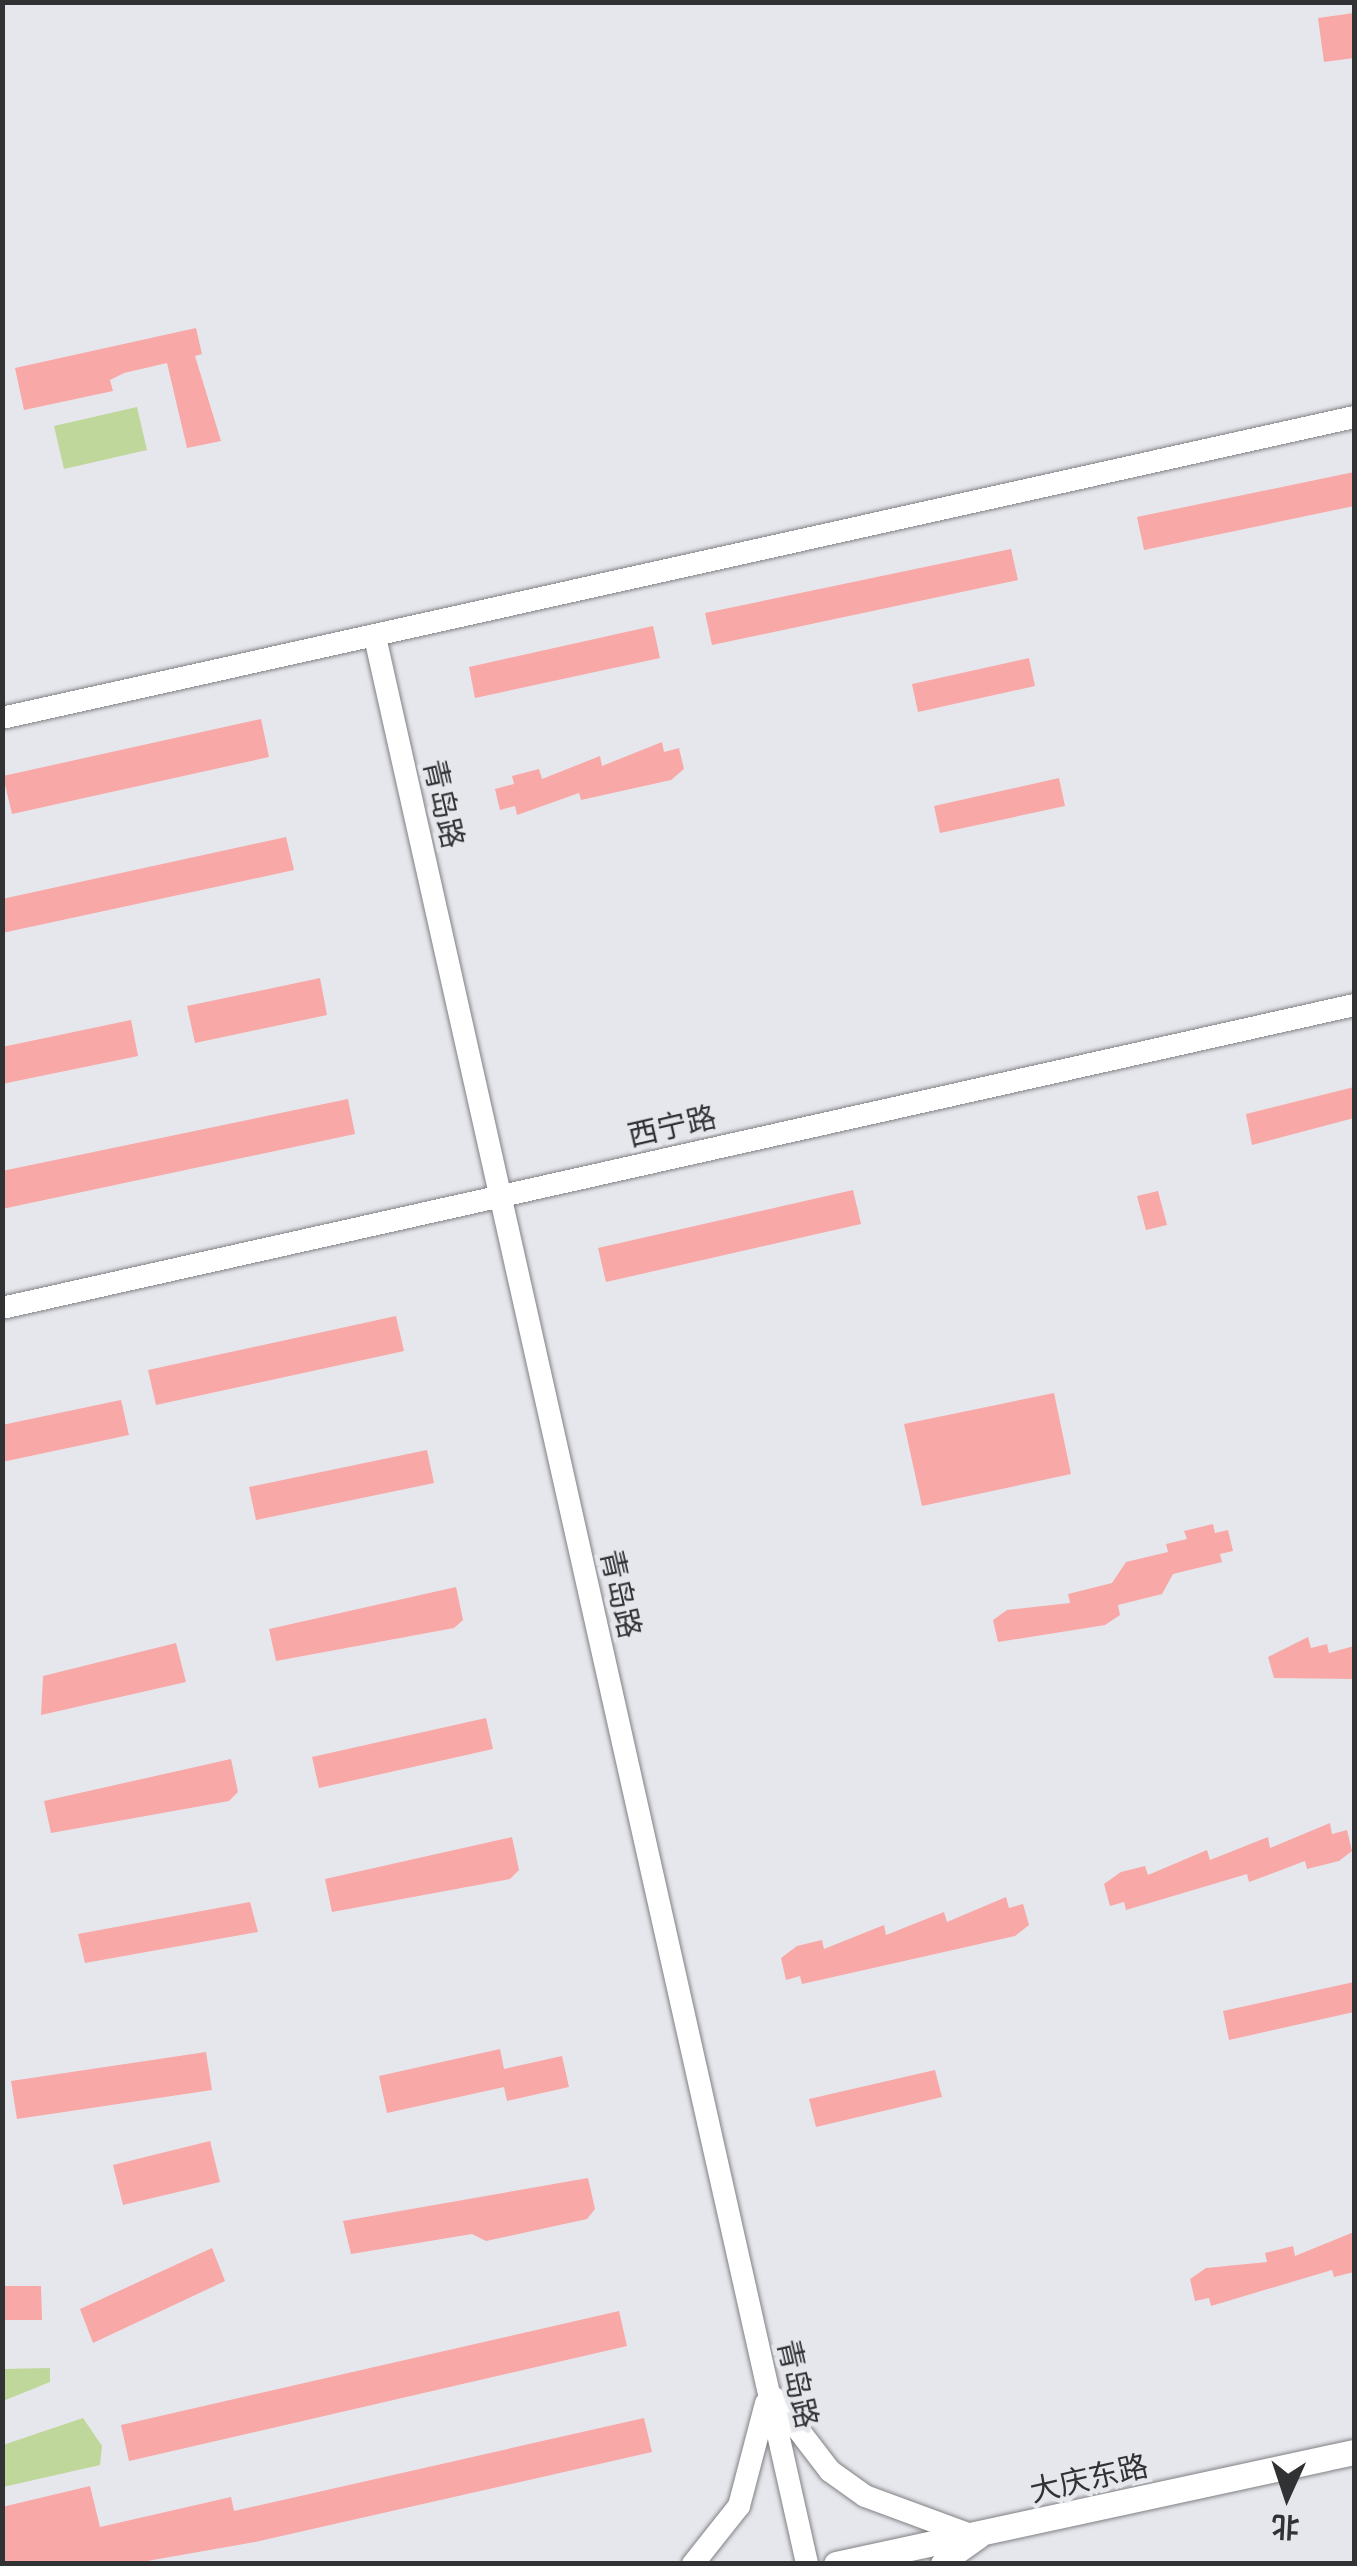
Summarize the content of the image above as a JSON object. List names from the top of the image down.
{
  "streets": {
    "main road": ["大庆东路"],
    "street": ["青岛路", "西宁路"]
  },
  "crossings": [
    ["青岛路", "西宁路"]
  ],
  "north": "bottom"
}
